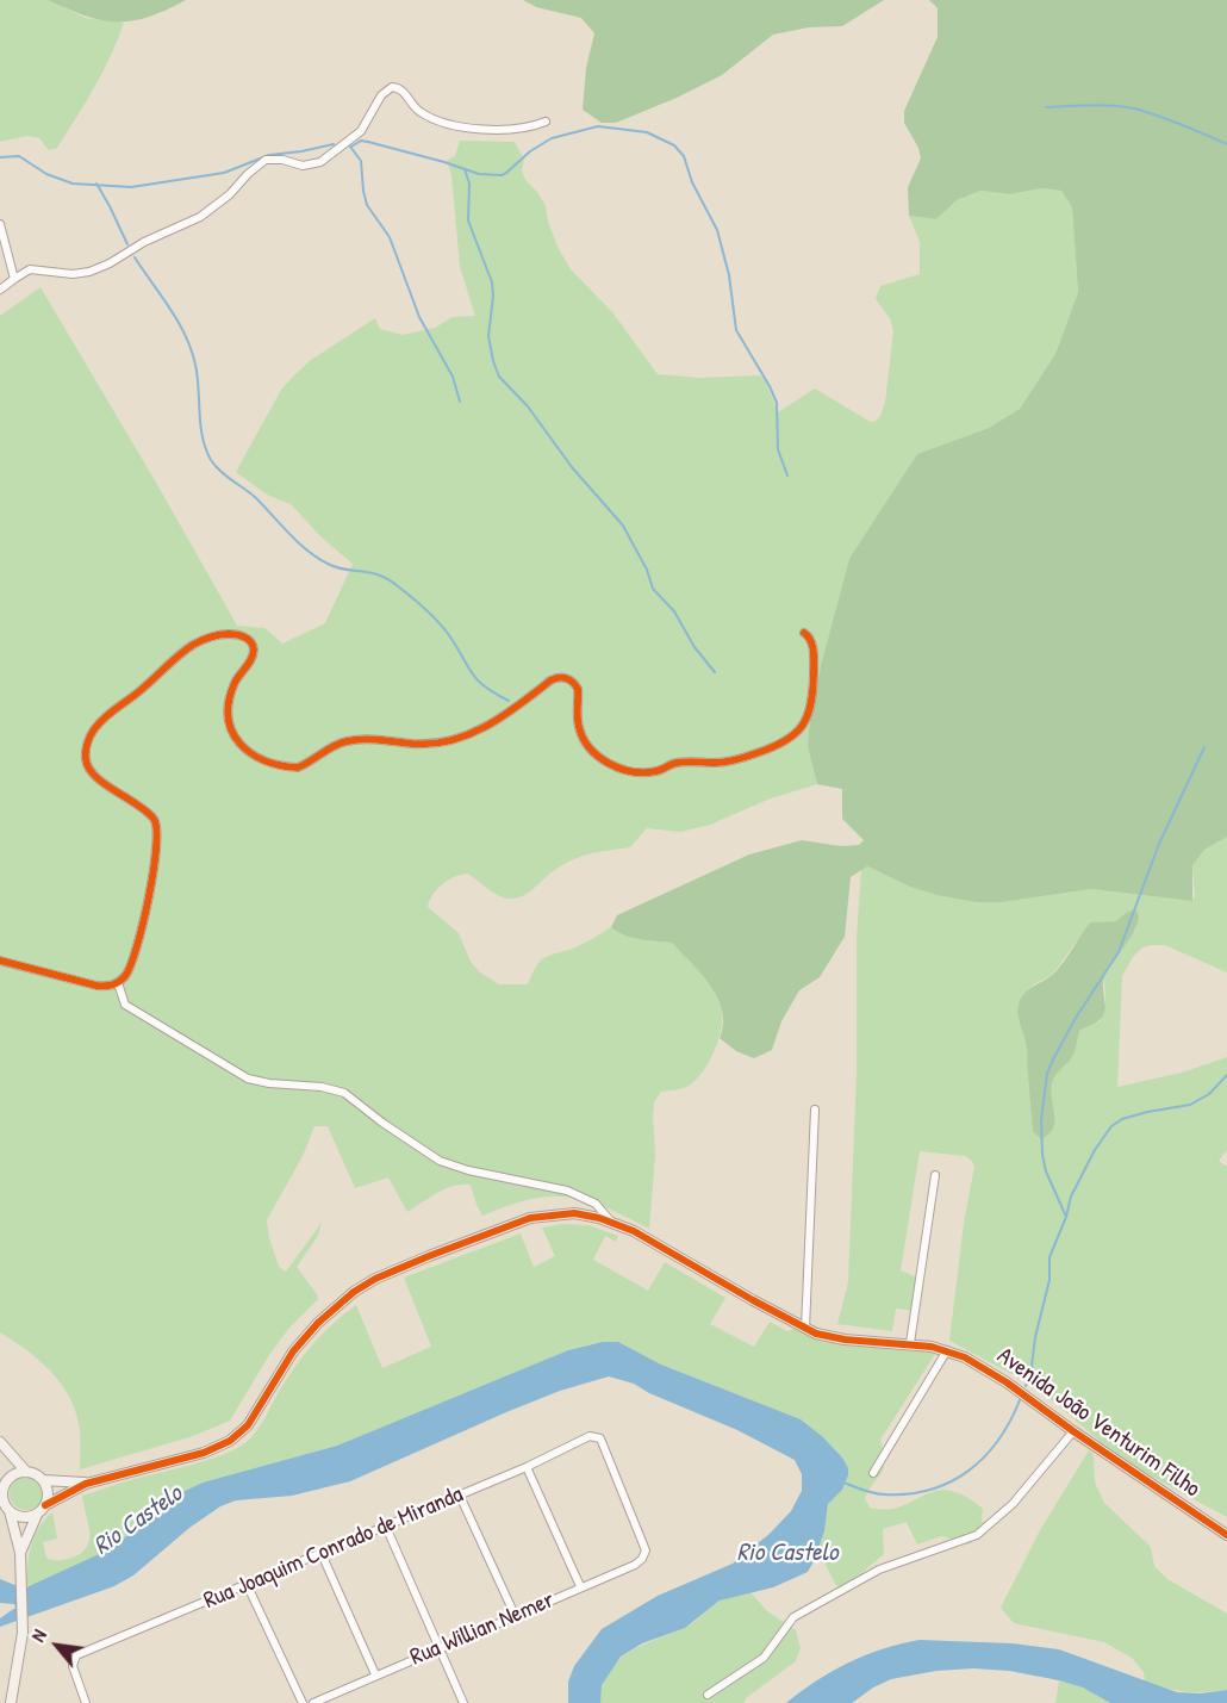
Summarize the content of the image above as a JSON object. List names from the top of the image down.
{
  "streets": {
    "street": ["Avenida João Venturim Filho", "Rua Joaquim Conrado de Miranda", "Rua Willian Nemer"]
  },
  "crossings": [
    ["Rua Joaquim Conrado de Miranda", "Rua Willian Nemer"]
  ],
  "water": ["Rio Castelo"],
  "north": "top left"
}
